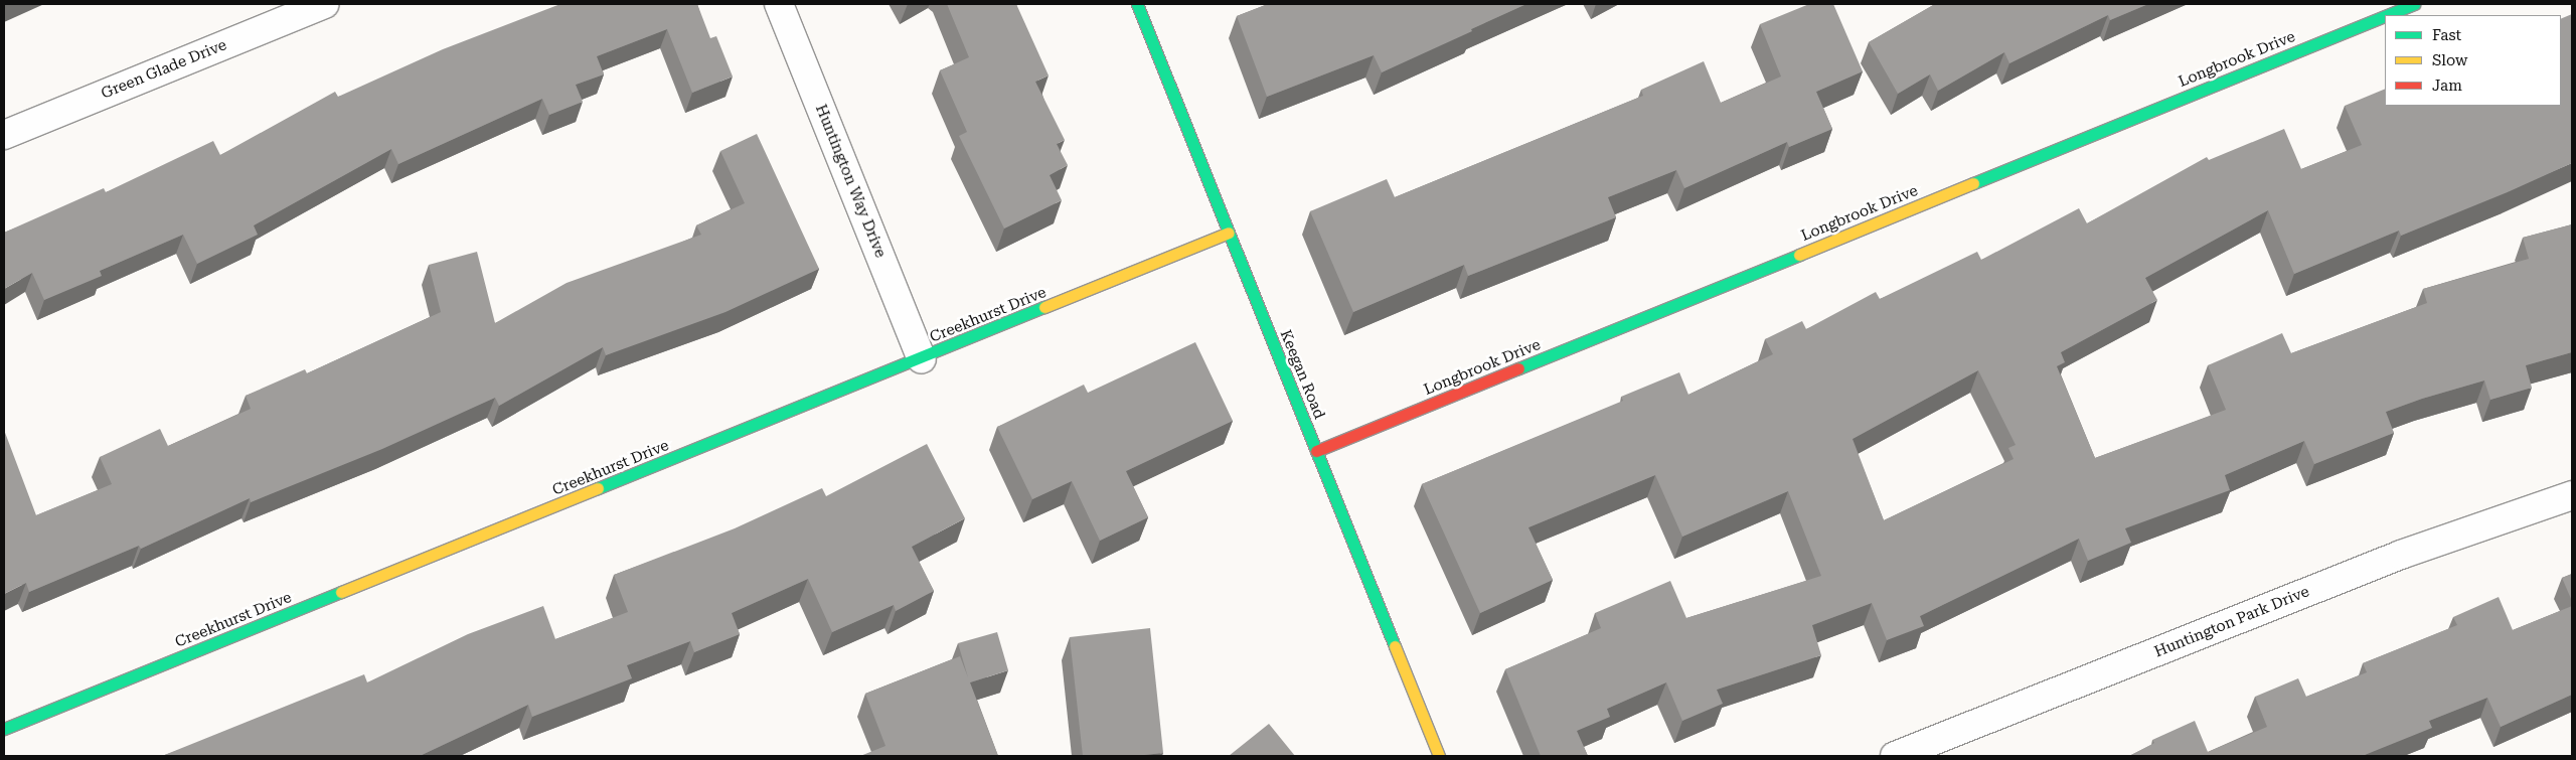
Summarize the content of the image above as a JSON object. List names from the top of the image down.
{
  "streets": {
    "street": [
      "Longbrook Drive",
      "Green Glade Drive",
      "Huntington Way Drive",
      "Creekhurst Drive",
      "Keegan Road",
      "Huntington Park Drive"
    ]
  },
  "crossings": [
    ["Longbrook Drive", "Keegan Road"],
    ["Huntington Way Drive", "Creekhurst Drive"],
    ["Creekhurst Drive", "Keegan Road"]
  ],
  "legend": ["Fast", "Slow", "Jam"]
}
